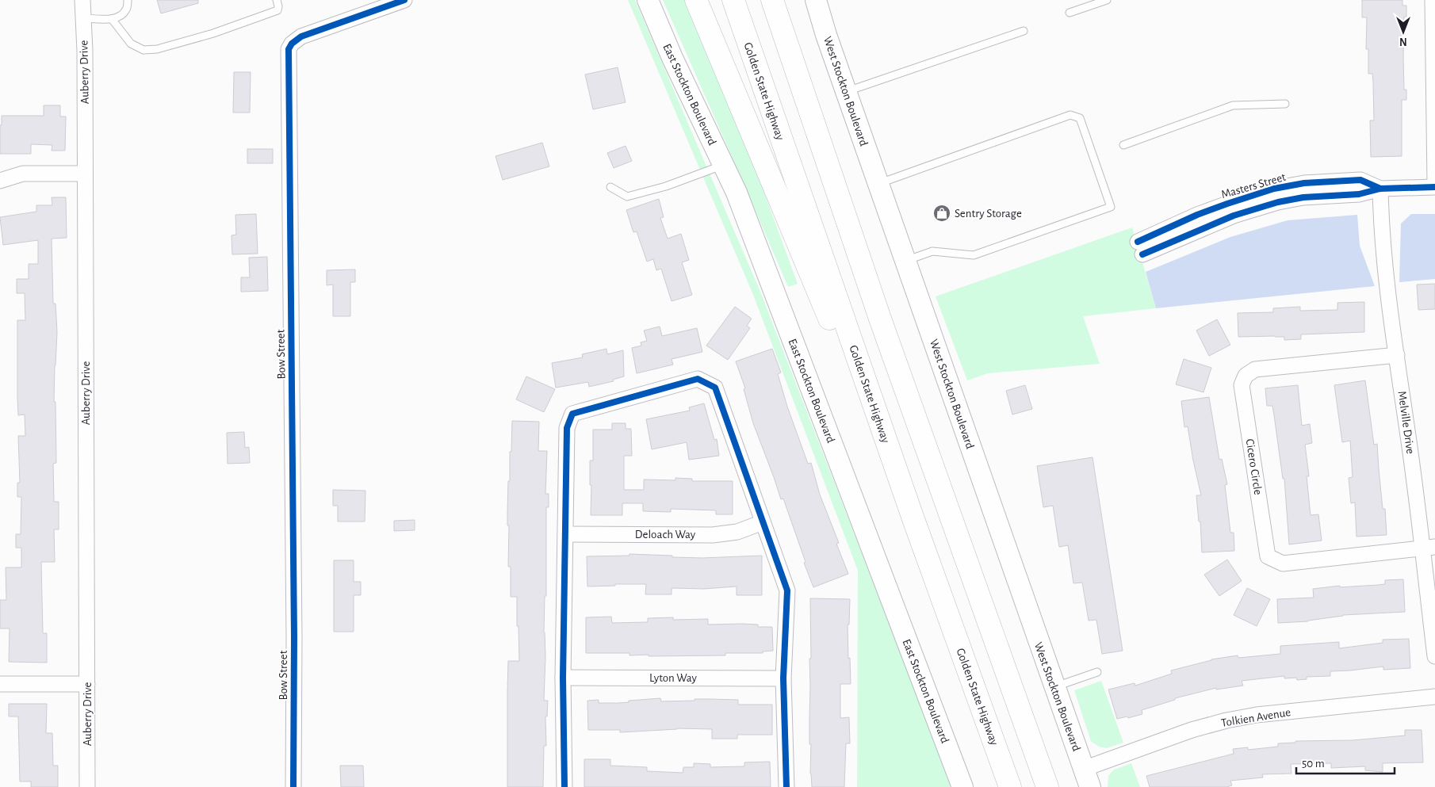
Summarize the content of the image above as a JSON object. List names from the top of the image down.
{
  "streets": {
    "highway": ["Golden State Highway"],
    "street": [
      "Auberry Drive",
      "West Stockton Boulevard",
      "East Stockton Boulevard",
      "Masters Street",
      "Bow Street",
      "Melville Drive",
      "Cicero Circle",
      "Deloach Way",
      "Lyton Way",
      "Tolkien Avenue"
    ]
  },
  "crossings": [
    ["West Stockton Boulevard", "Tolkien Avenue"],
    ["Masters Street", "Melville Drive"],
    ["Melville Drive", "Cicero Circle"]
  ],
  "places": {
    "shop": ["Sentry Storage"]
  },
  "scale_bar": "50 m",
  "north": "bottom"
}
